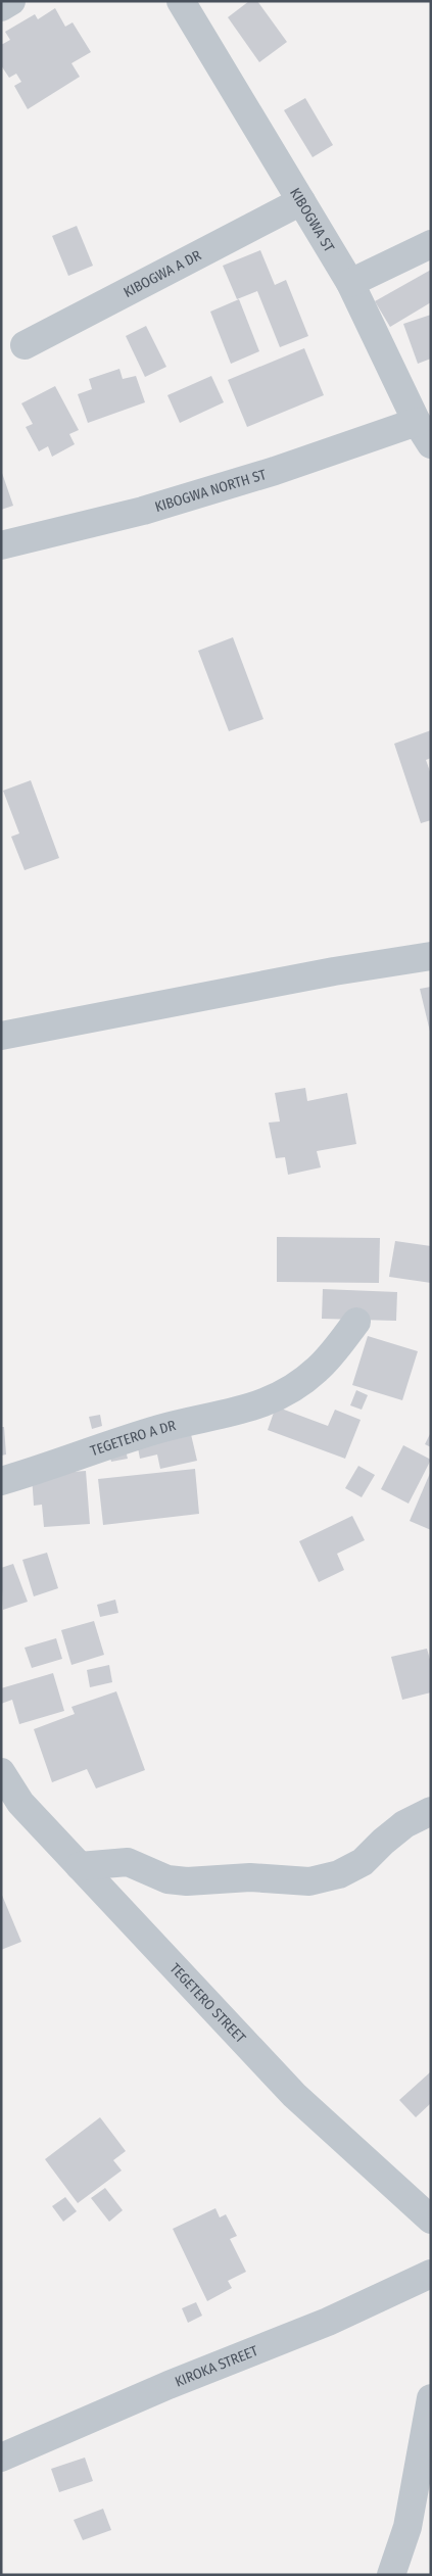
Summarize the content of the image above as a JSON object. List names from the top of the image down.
{
  "streets": {
    "street": [
      "KIBOGWA ST",
      "KIBOGWA A DR",
      "KIBOGWA NORTH ST",
      "TEGETERO A DR",
      "TEGETERO STREET",
      "KIROKA STREET"
    ]
  },
  "crossings": [
    ["KIBOGWA ST", "KIBOGWA A DR"],
    ["KIBOGWA ST", "KIBOGWA NORTH ST"]
  ]
}
